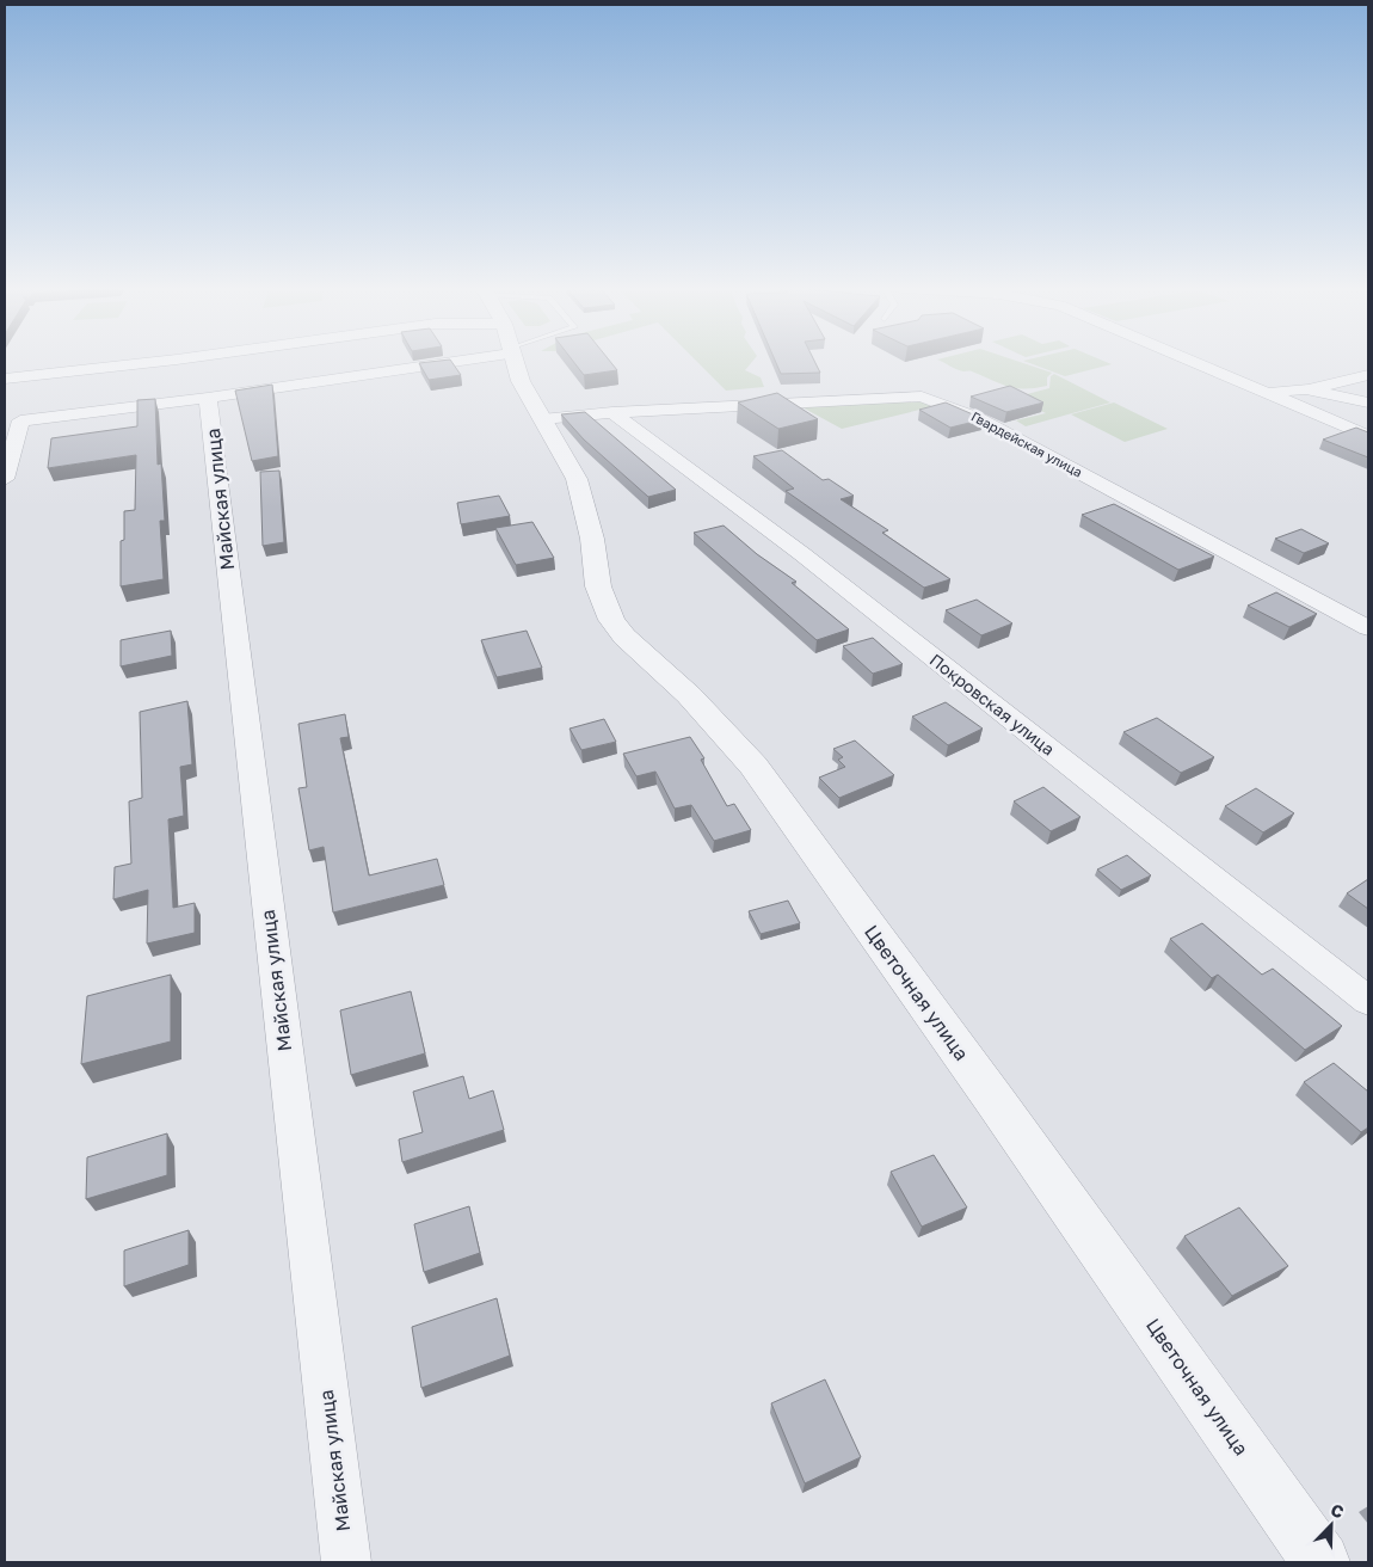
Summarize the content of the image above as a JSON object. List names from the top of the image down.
{
  "streets": {
    "street": [
      "Гвардейская улица",
      "Майская улица",
      "Покровская улица",
      "Цветочная улица"
    ]
  },
  "crossings": [
    ["Гвардейская улица", "Покровская улица"],
    ["Гвардейская улица", "Цветочная улица"]
  ],
  "north": "top right"
}
